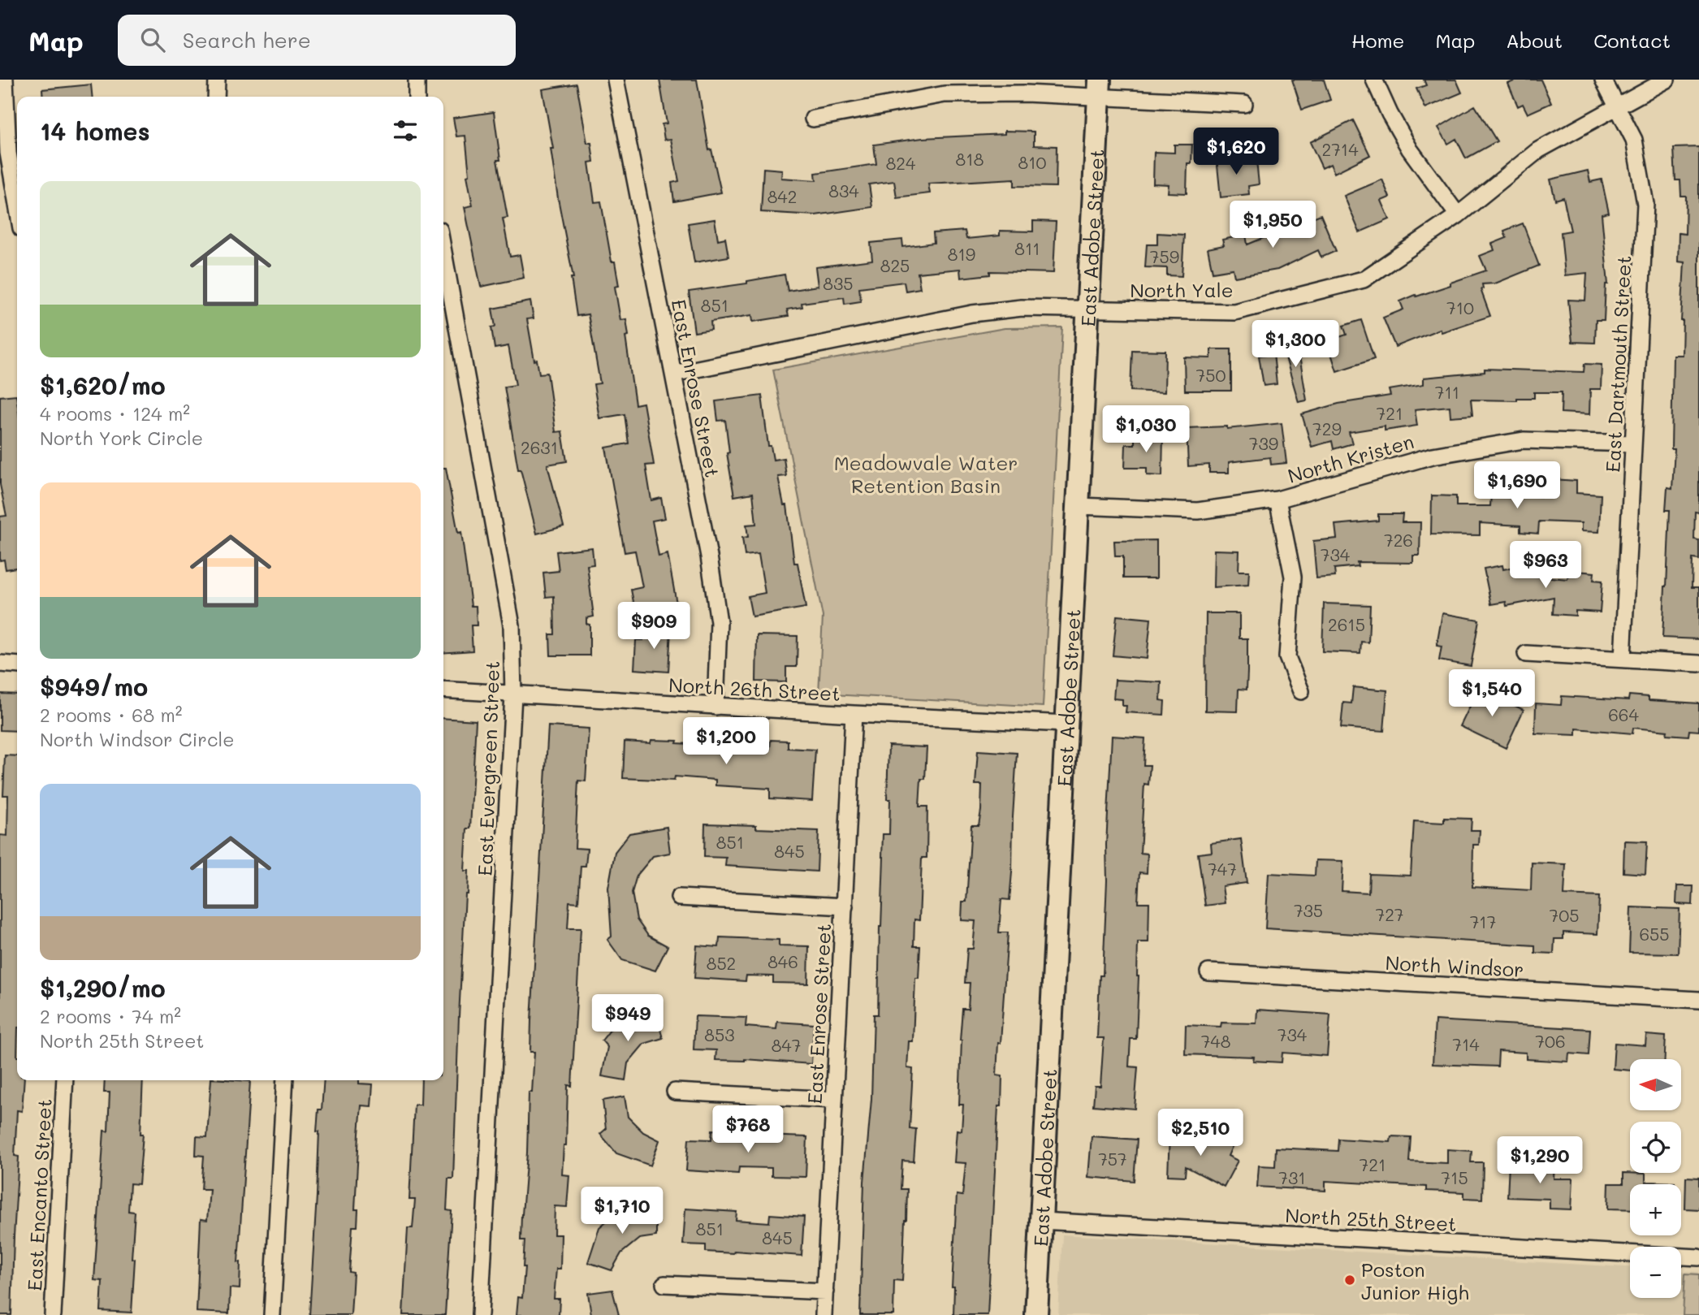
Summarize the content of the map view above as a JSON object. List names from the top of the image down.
{
  "streets": {
    "street": [
      "East Adobe Street",
      "North Yale",
      "East Dartmouth Street",
      "East Enrose Street",
      "North Kristen",
      "North 26th Street",
      "East Evergreen Street",
      "North Windsor",
      "East Encanto Street",
      "North 25th Street"
    ]
  },
  "crossings": [
    ["East Adobe Street", "North Yale"],
    ["East Adobe Street", "North Kristen"],
    ["East Adobe Street", "North 26th Street"],
    ["East Adobe Street", "North 25th Street"],
    ["North Yale", "East Dartmouth Street"],
    ["North Yale", "East Enrose Street"],
    ["East Dartmouth Street", "North Kristen"],
    ["East Enrose Street", "North 26th Street"],
    ["North 26th Street", "East Evergreen Street"]
  ],
  "parks": ["Meadowvale Water Retention Basin"],
  "places": ["Poston Junior High"],
  "house_numbers": [
    "2714",
    "818",
    "810",
    "824",
    "834",
    "842",
    "811",
    "819",
    "759",
    "825",
    "835",
    "851",
    "710",
    "750",
    "711",
    "721",
    "729",
    "739",
    "2631",
    "726",
    "734",
    "2615",
    "664",
    "851",
    "845",
    "747",
    "735",
    "727",
    "705",
    "717",
    "655",
    "846",
    "852",
    "853",
    "734",
    "748",
    "706",
    "714",
    "847",
    "757",
    "721",
    "731",
    "715",
    "851",
    "845"
  ],
  "north": "left",
  "page": {
    "header": "Map",
    "search": "Search here",
    "nav": [
      "Home",
      "Map",
      "About",
      "Contact"
    ],
    "heading": "14 homes",
    "price": [
      "$1,620",
      "$1,950",
      "$1,300",
      "$1,030",
      "$1,690",
      "$963",
      "$909",
      "$1,540",
      "$1,200",
      "$949",
      "$768",
      "$2,510",
      "$1,290",
      "$1,710"
    ],
    "list": [
      {
        "name": "$1,620/mo",
        "note": "4 rooms · 124 m² · North York Circle"
      },
      {
        "name": "$949/mo",
        "note": "2 rooms · 68 m² · North Windsor Circle"
      },
      {
        "name": "$1,290/mo",
        "note": "2 rooms · 74 m² · North 25th Street"
      }
    ],
    "map_buttons": ["+", "−"]
  }
}
